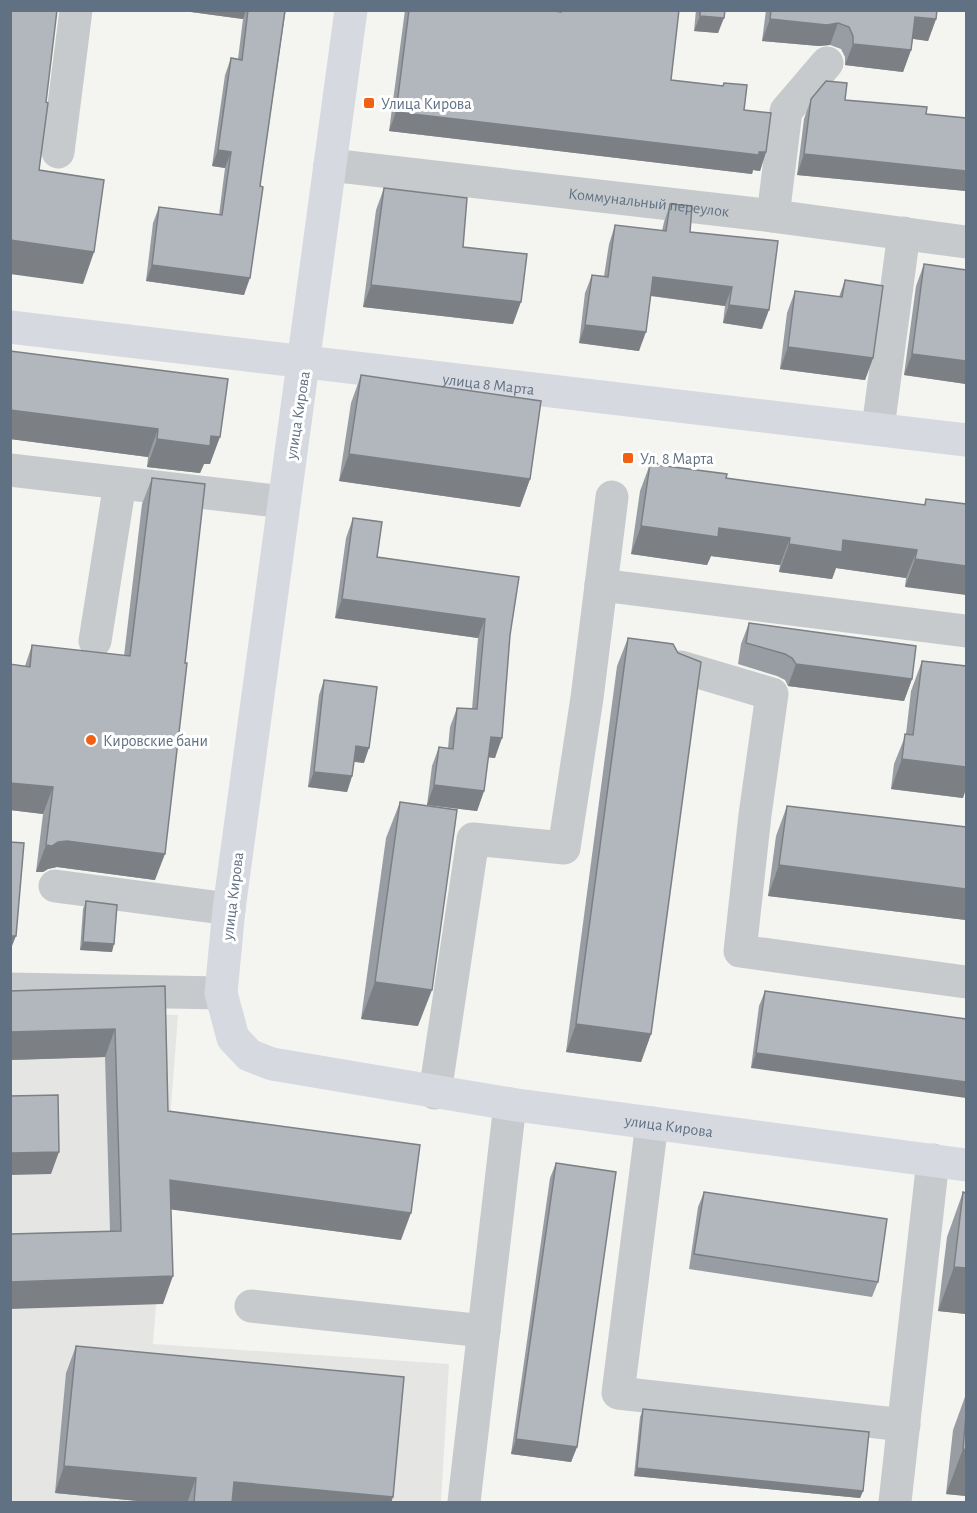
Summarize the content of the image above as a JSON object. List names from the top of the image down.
{
  "streets": {
    "main road": ["улица 8 Марта", "улица Кирова"],
    "street": ["Коммунальный переулок"]
  },
  "crossings": [
    ["Коммунальный переулок", "улица Кирова"],
    ["улица 8 Марта", "улица Кирова"]
  ],
  "places": {
    "transit": ["Улица Кирова", "Ул. 8 Марта"],
    "other": ["Кировские бани"]
  }
}
